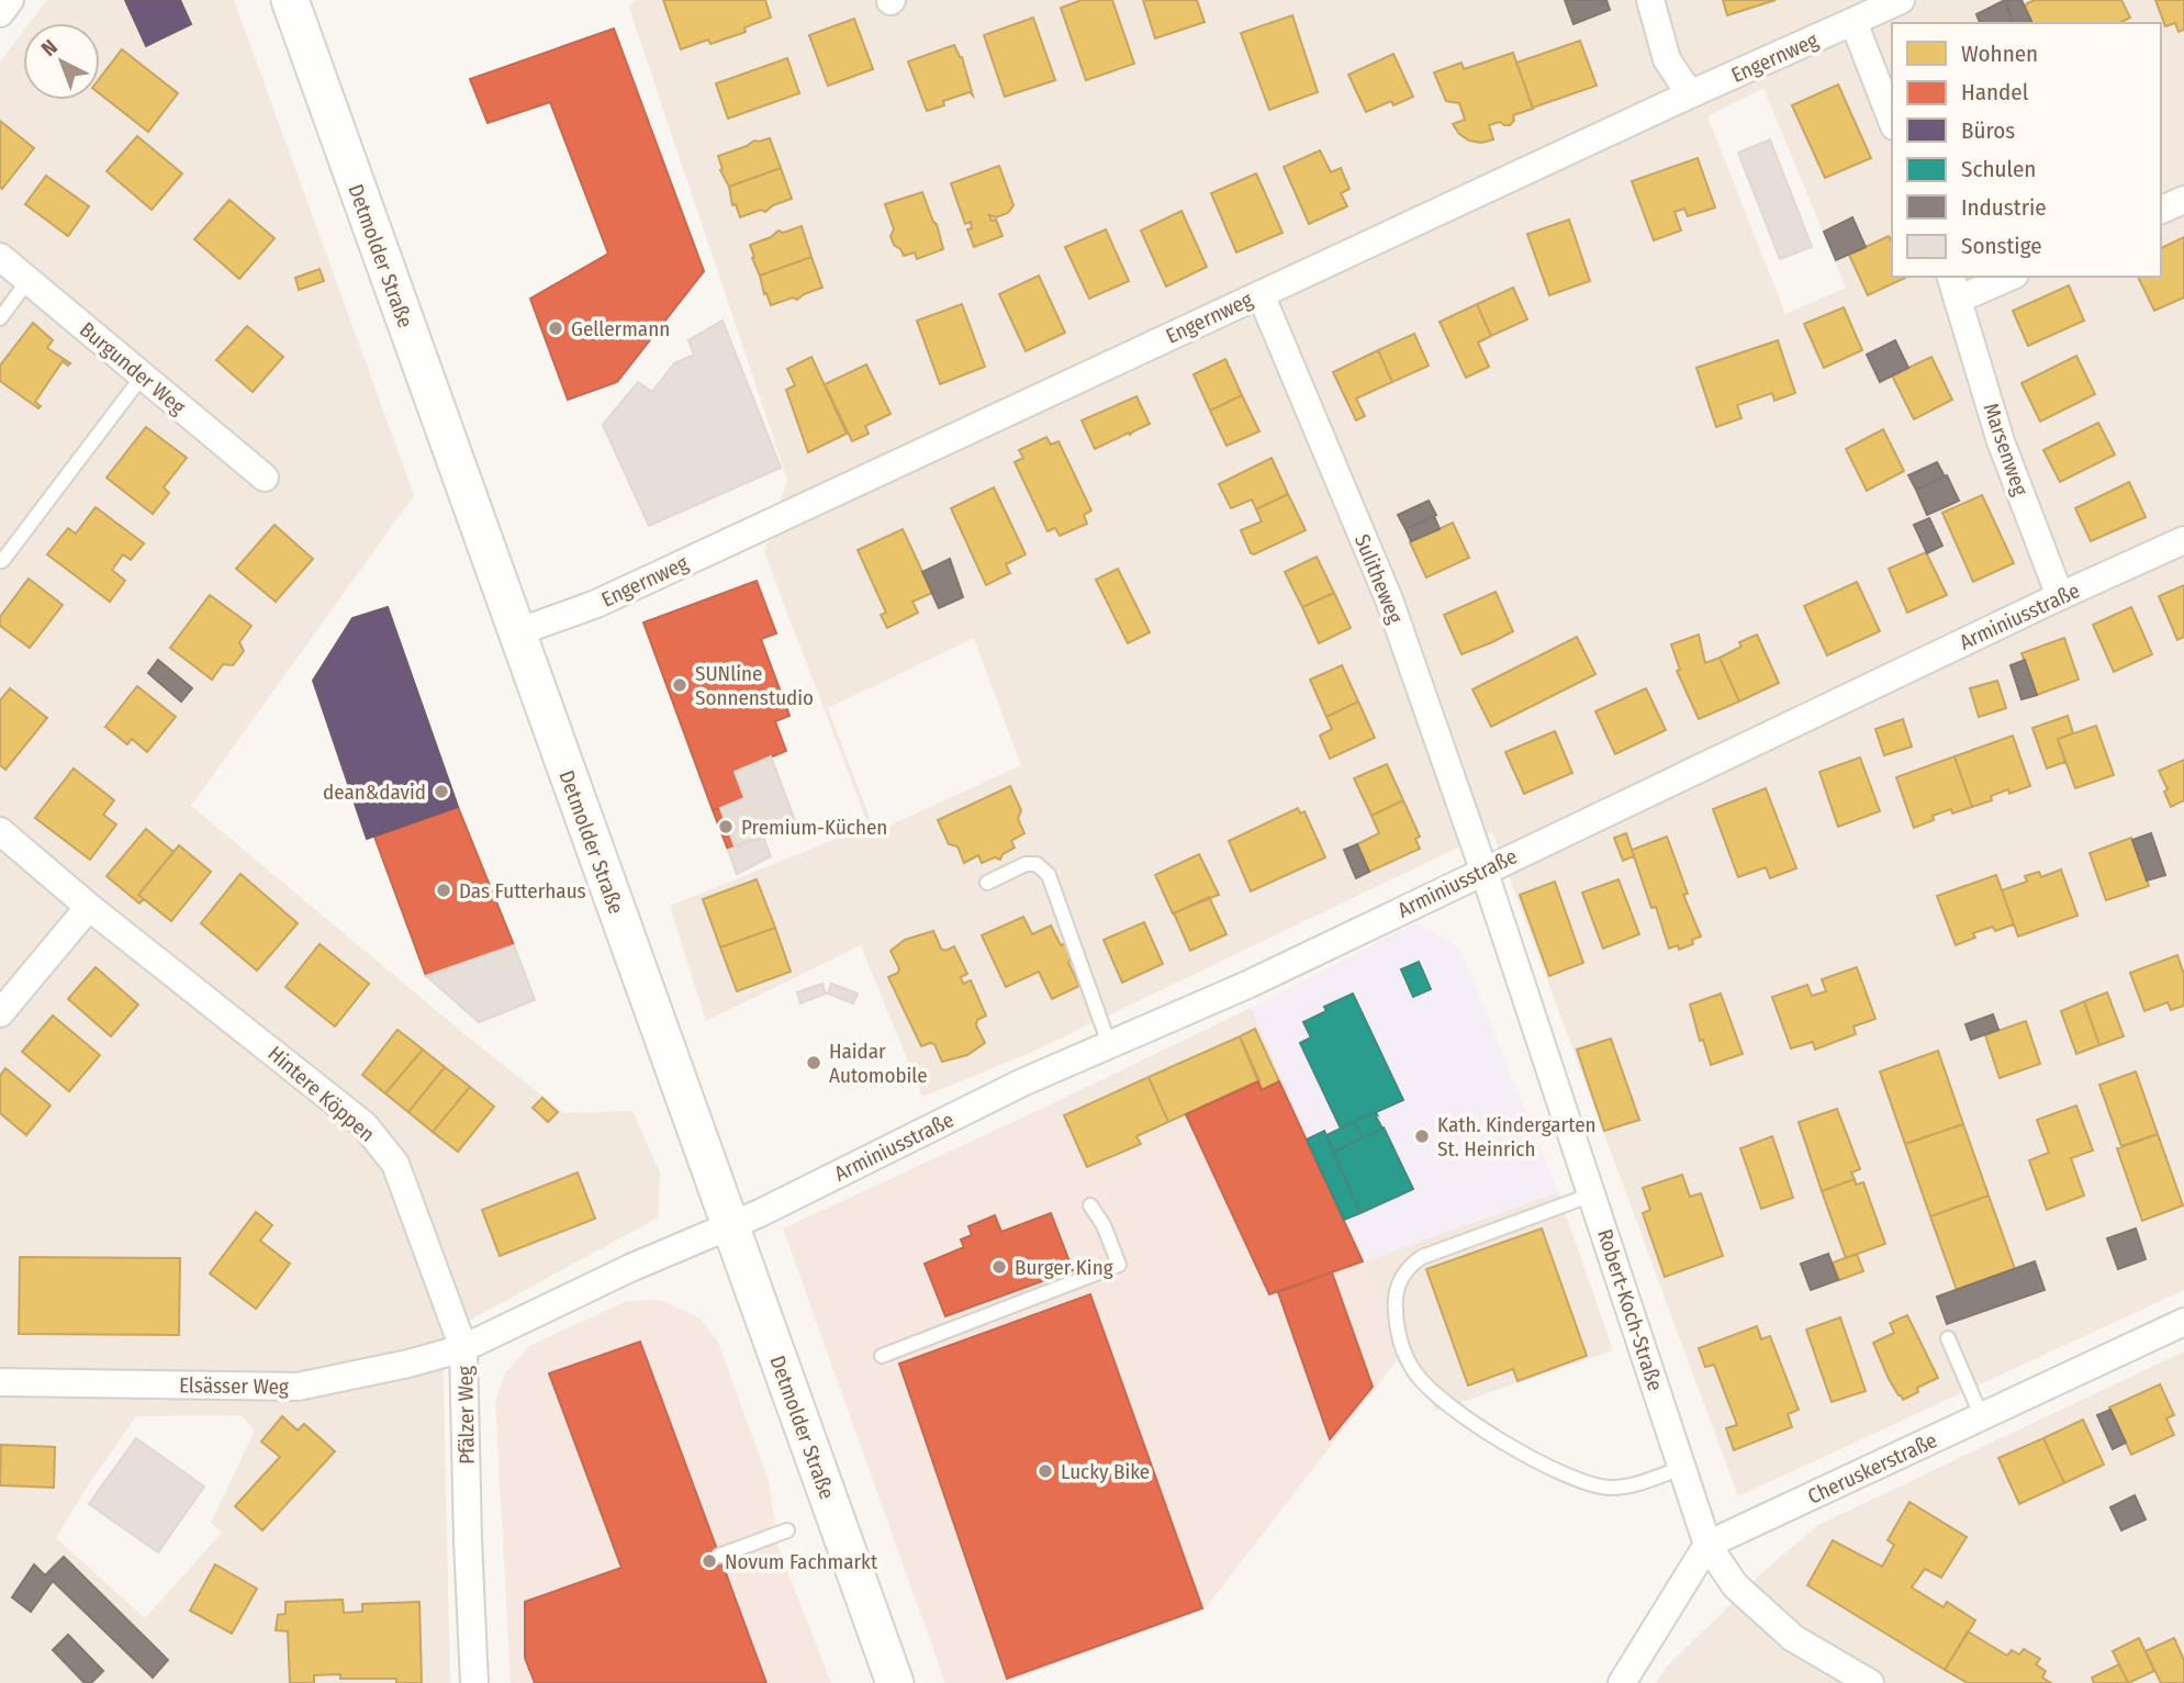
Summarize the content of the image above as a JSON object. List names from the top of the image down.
{
  "streets": {
    "main road": ["Detmolder Straße"],
    "street": [
      "Engernweg",
      "Burgunder Weg",
      "Marsenweg",
      "Sulitheweg",
      "Arminiusstraße",
      "Hintere Köppen",
      "Robert-Koch-Straße",
      "Elsässer Weg",
      "Pfälzer Weg",
      "Cheruskerstraße"
    ]
  },
  "crossings": [
    ["Engernweg", "Detmolder Straße"],
    ["Engernweg", "Sulitheweg"],
    ["Detmolder Straße", "Arminiusstraße"],
    ["Detmolder Straße", "Pfälzer Weg"],
    ["Marsenweg", "Arminiusstraße"],
    ["Sulitheweg", "Arminiusstraße"],
    ["Sulitheweg", "Robert-Koch-Straße"],
    ["Arminiusstraße", "Robert-Koch-Straße"],
    ["Arminiusstraße", "Pfälzer Weg"],
    ["Hintere Köppen", "Elsässer Weg"],
    ["Hintere Köppen", "Pfälzer Weg"],
    ["Robert-Koch-Straße", "Cheruskerstraße"],
    ["Elsässer Weg", "Pfälzer Weg"]
  ],
  "places": [
    "Gellermann",
    "SUNline Sonnenstudio",
    "dean&david",
    "Premium-Küchen",
    "Das Futterhaus",
    "Haidar Automobile",
    "Kath. Kindergarten St. Heinrich",
    "Burger King",
    "Lucky Bike",
    "Novum Fachmarkt"
  ],
  "legend": [
    "Wohnen",
    "Handel",
    "Büros",
    "Schulen",
    "Industrie",
    "Sonstige"
  ],
  "north": "top left"
}
